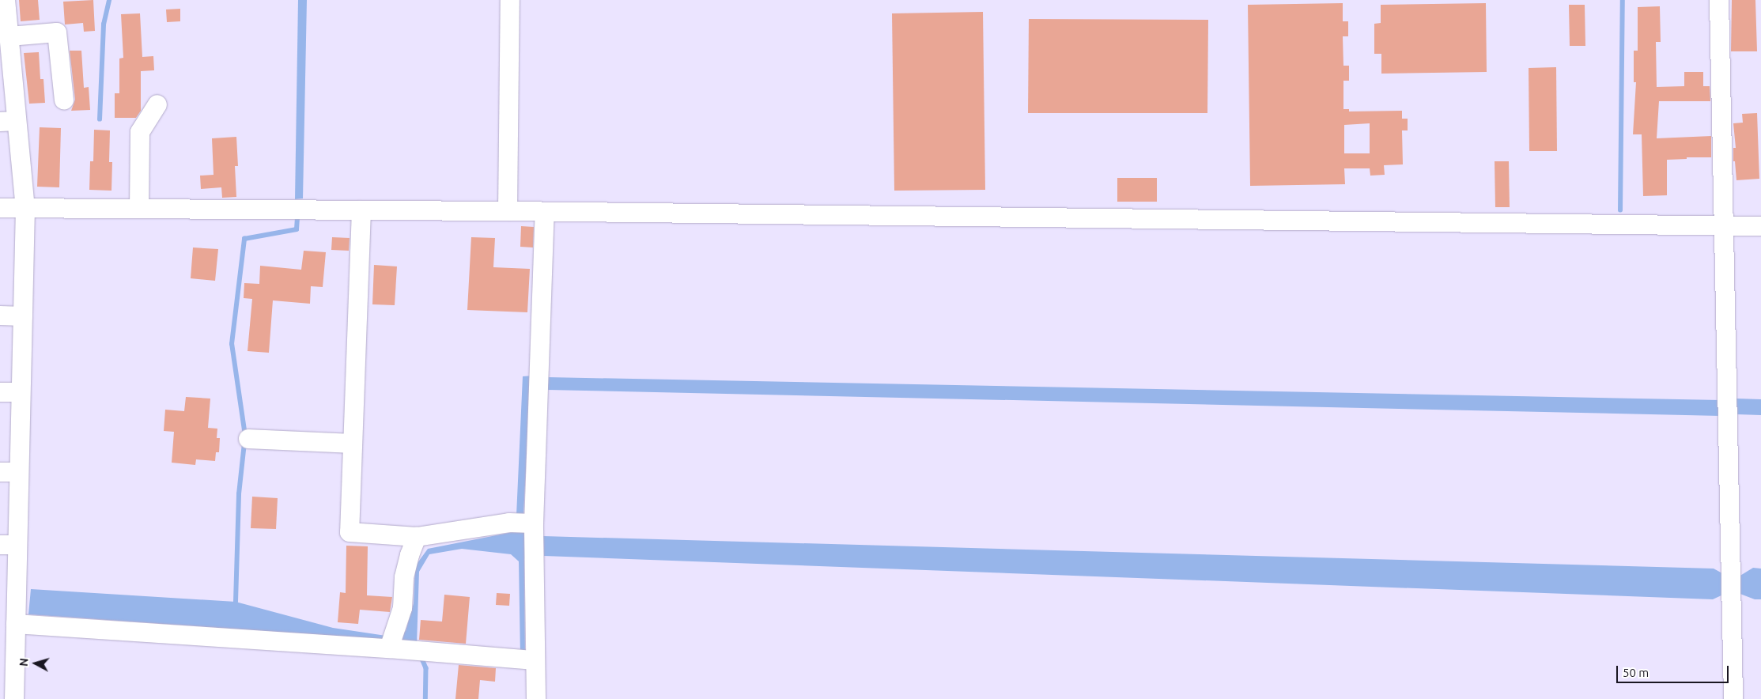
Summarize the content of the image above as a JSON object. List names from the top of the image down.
{
  "scale_bar": "50 m",
  "north": "left"
}
